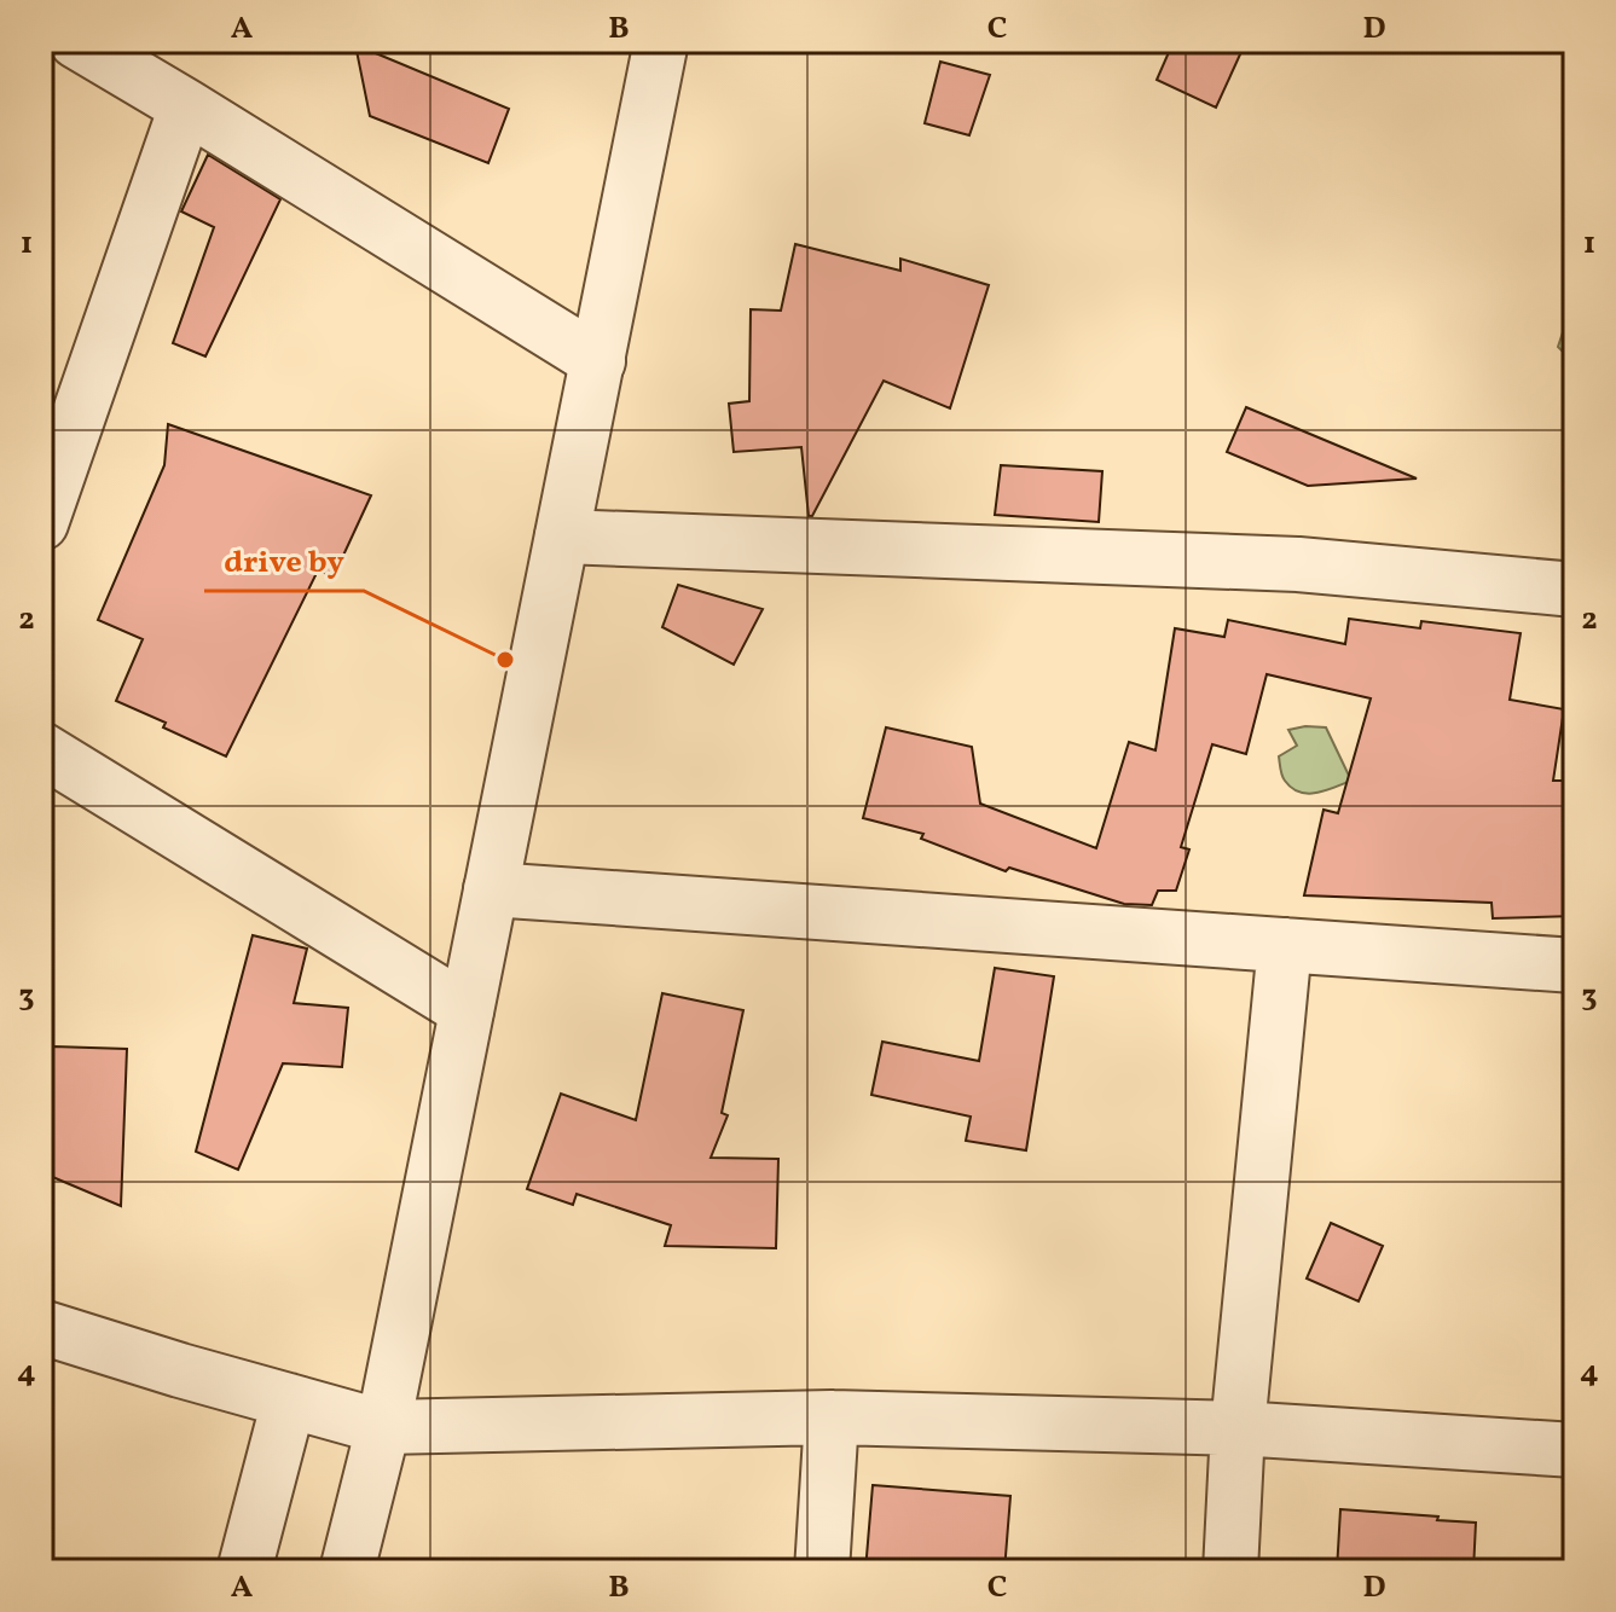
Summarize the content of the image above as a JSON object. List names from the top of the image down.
{
  "places": ["drive by"],
  "grid": {
    "columns": [
      "A",
      "B",
      "C",
      "D"
    ],
    "rows": [
      "1",
      "2",
      "3",
      "4"
    ]
  }
}
